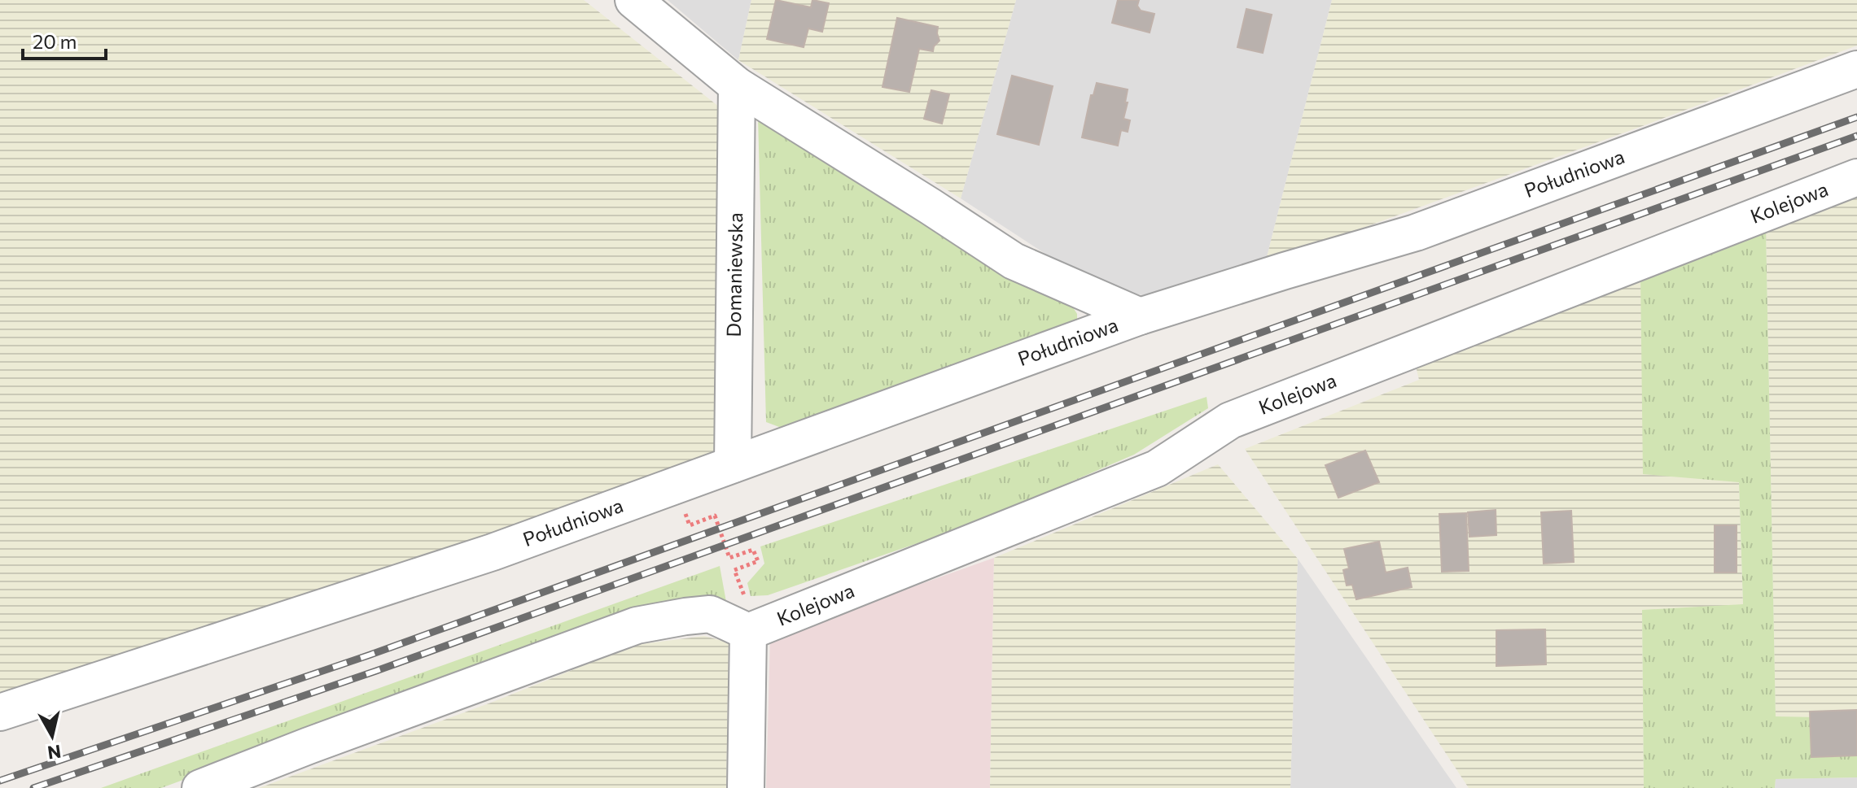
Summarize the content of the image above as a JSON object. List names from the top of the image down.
{
  "streets": {
    "street": ["Południowa", "Kolejowa", "Domaniewska"]
  },
  "crossings": [
    ["Południowa", "Domaniewska"]
  ],
  "scale_bar": "20 m",
  "north": "bottom"
}
